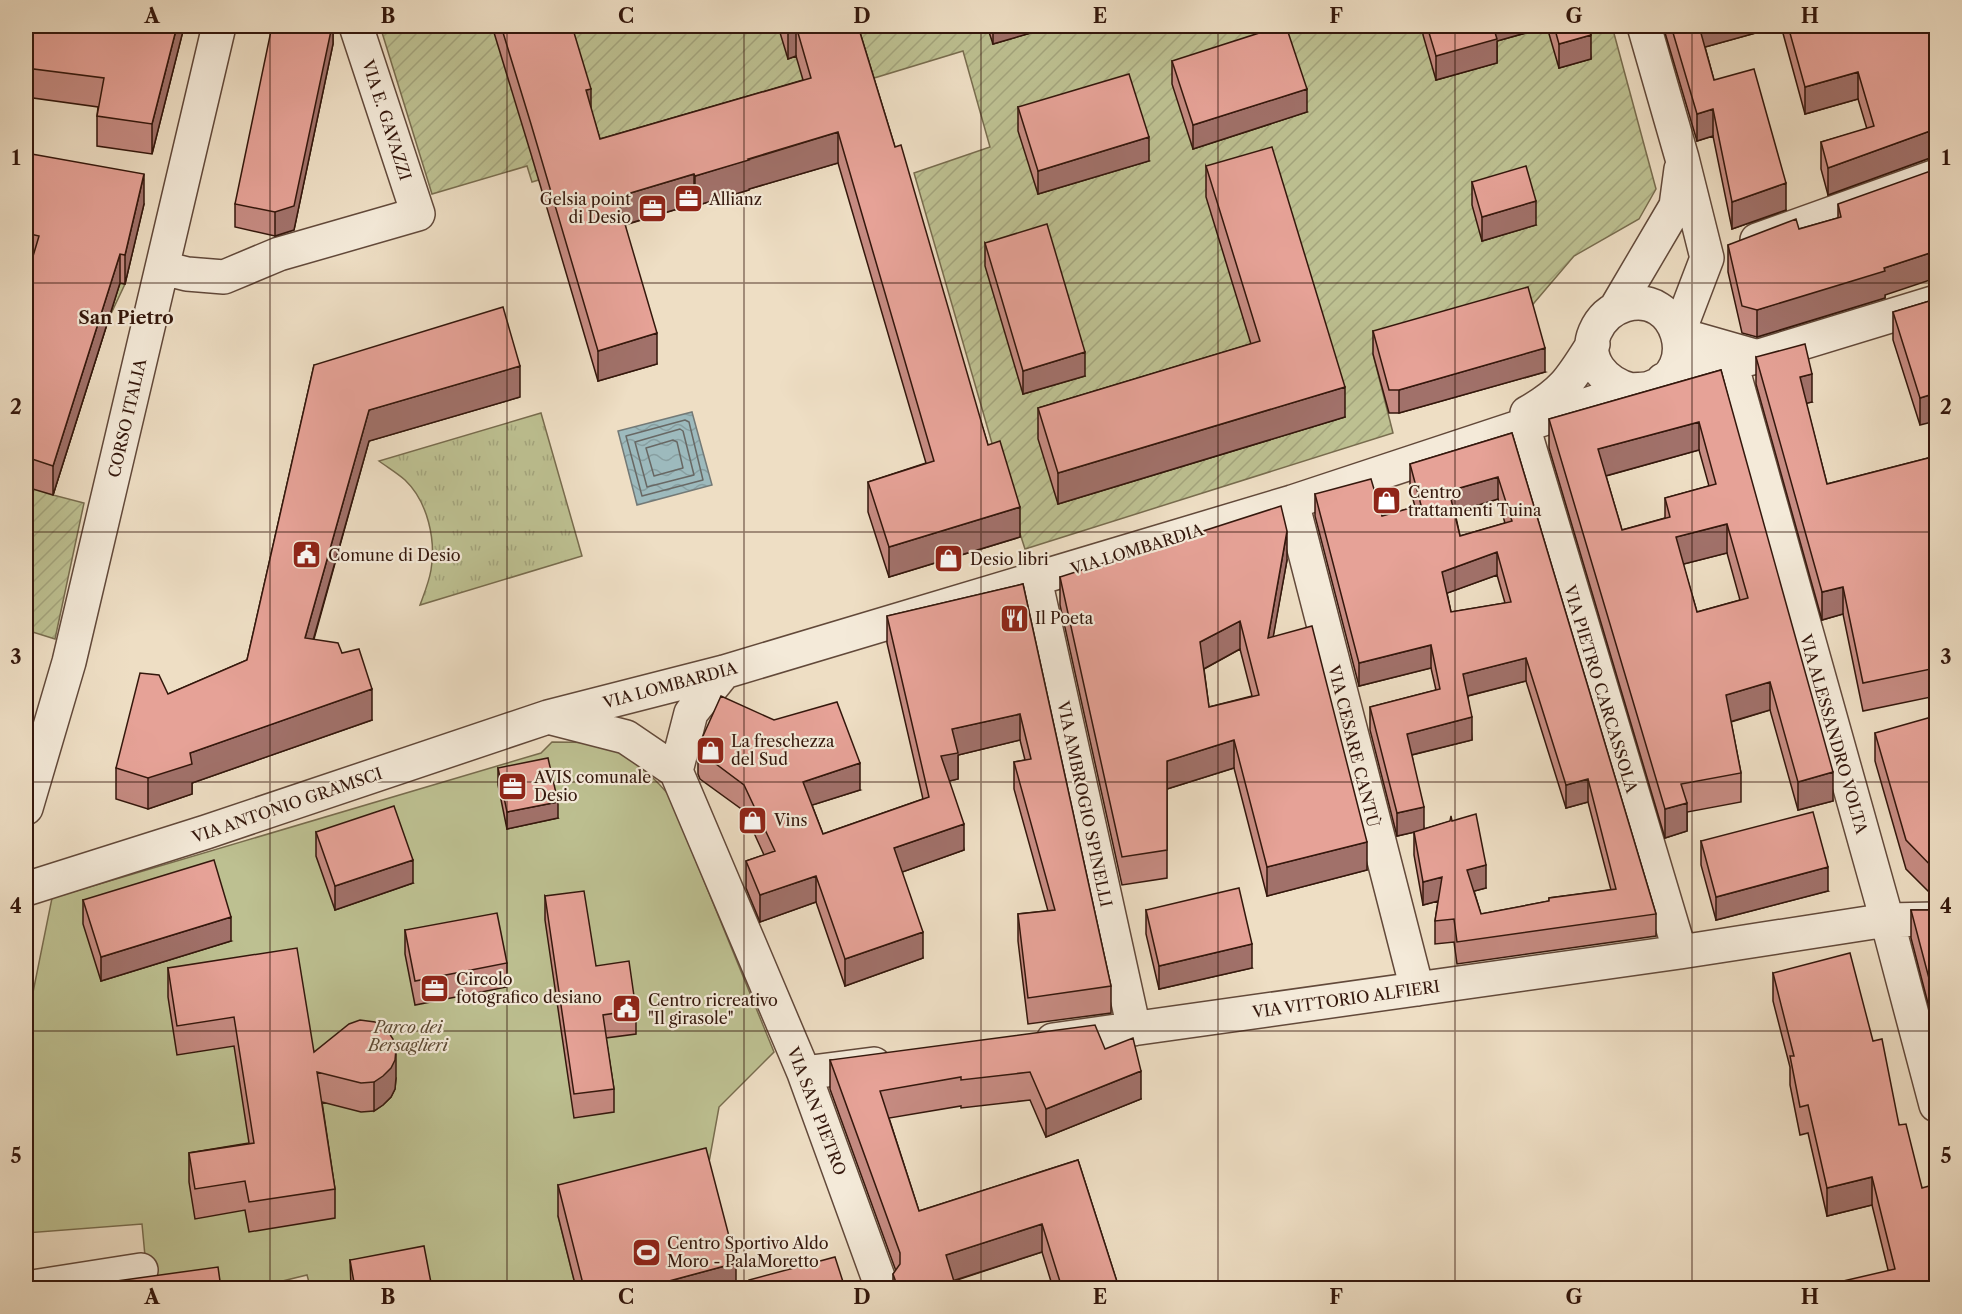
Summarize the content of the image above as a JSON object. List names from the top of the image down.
{
  "streets": {
    "street": [
      "VIA E. GAVAZZI",
      "CORSO ITALIA",
      "VIA LOMBARDIA",
      "VIA PIETRO CARCASSOLA",
      "VIA ALESSANDRO VOLTA",
      "VIA CESARE CANTÙ",
      "VIA AMBROGIO SPINELLI",
      "VIA ANTONIO GRAMSCI",
      "VIA VITTORIO ALFIERI",
      "VIA SAN PIETRO"
    ]
  },
  "crossings": [
    ["VIA E. GAVAZZI", "CORSO ITALIA"],
    ["VIA LOMBARDIA", "VIA PIETRO CARCASSOLA"],
    ["VIA LOMBARDIA", "VIA ALESSANDRO VOLTA"],
    ["VIA LOMBARDIA", "VIA CESARE CANTÙ"],
    ["VIA LOMBARDIA", "VIA AMBROGIO SPINELLI"],
    ["VIA LOMBARDIA", "VIA ANTONIO GRAMSCI"],
    ["VIA PIETRO CARCASSOLA", "VIA VITTORIO ALFIERI"],
    ["VIA ALESSANDRO VOLTA", "VIA VITTORIO ALFIERI"],
    ["VIA CESARE CANTÙ", "VIA VITTORIO ALFIERI"],
    ["VIA AMBROGIO SPINELLI", "VIA VITTORIO ALFIERI"]
  ],
  "districts": ["San Pietro"],
  "parks": ["Parco dei Bersaglieri"],
  "places": {
    "office": [
      "Allianz",
      "Gelsia point di Desio",
      "AVIS comunale Desio",
      "Circolo fotografico desiano"
    ],
    "shop": [
      "Centro trattamenti Tuina",
      "Desio libri",
      "La freschezza del Sud",
      "Vins"
    ],
    "public building": ["Comune di Desio", "Centro ricreativo \"Il girasole\""],
    "restaurant": ["Il Poeta"],
    "sports": ["Centro Sportivo Aldo Moro - PalaMoretto"]
  },
  "grid": {
    "columns": [
      "A",
      "B",
      "C",
      "D",
      "E",
      "F",
      "G",
      "H"
    ],
    "rows": [
      "1",
      "2",
      "3",
      "4",
      "5"
    ]
  }
}
